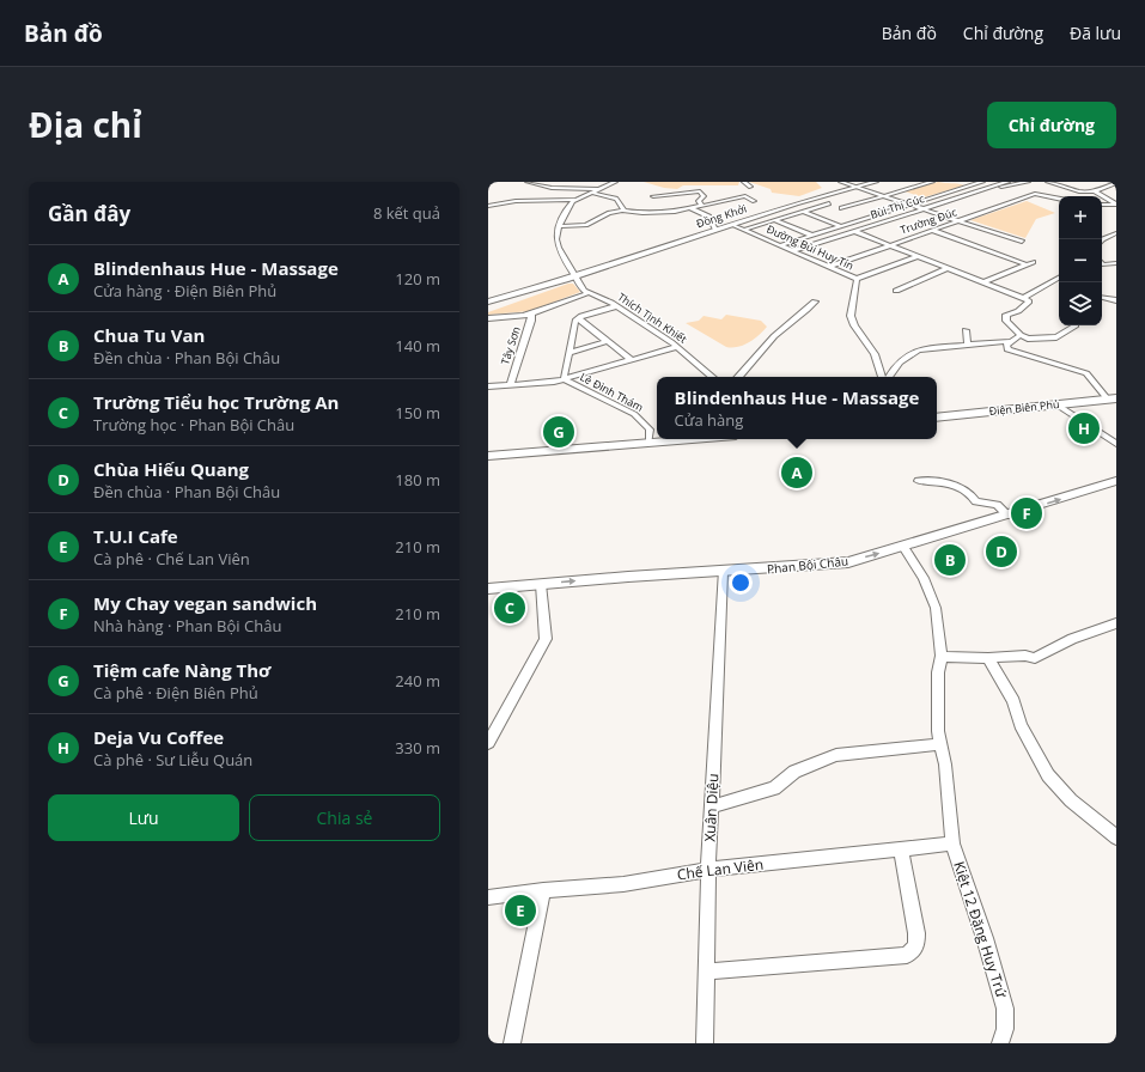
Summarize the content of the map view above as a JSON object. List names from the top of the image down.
{
  "streets": {
    "street": [
      "Bùi Thị Cúc",
      "Đồng Khởi",
      "Trường Đúc",
      "Đường Bùi Huy Tín",
      "Thích Tịnh Khiết",
      "Tây Sơn",
      "Lê Đình Thám",
      "Điện Biên Phủ",
      "Phan Bội Châu",
      "Xuân Diệu",
      "Chế Lan Viên",
      "Kiệt 12 Đặng Huy Trứ"
    ]
  },
  "crossings": [
    ["Bùi Thị Cúc", "Đường Bùi Huy Tín"],
    ["Đồng Khởi", "Đường Bùi Huy Tín"],
    ["Trường Đúc", "Đường Bùi Huy Tín"],
    ["Thích Tịnh Khiết", "Tây Sơn"],
    ["Phan Bội Châu", "Xuân Diệu"],
    ["Phan Bội Châu", "Kiệt 12 Đặng Huy Trứ"],
    ["Xuân Diệu", "Chế Lan Viên"],
    ["Chế Lan Viên", "Kiệt 12 Đặng Huy Trứ"]
  ],
  "one_way": ["Phan Bội Châu"],
  "page": {
    "header": "Bản đồ",
    "nav": ["Bản đồ", "Chỉ đường", "Đã lưu"],
    "title": "Địa chỉ",
    "buttons": [
      "Chỉ đường",
      ["Lưu", "Chia sẻ"]
    ],
    "heading": ["Gần đây", "8 kết quả"],
    "map_buttons": ["+", "−"],
    "list": [
      {
        "mark": "A",
        "name": "Blindenhaus Hue - Massage",
        "note": "Cửa hàng · Điện Biên Phủ",
        "value": "120 m"
      },
      {
        "mark": "B",
        "name": "Chua Tu Van",
        "note": "Đền chùa · Phan Bội Châu",
        "value": "140 m"
      },
      {
        "mark": "C",
        "name": "Trường Tiểu học Trường An",
        "note": "Trường học · Phan Bội Châu",
        "value": "150 m"
      },
      {
        "mark": "D",
        "name": "Chùa Hiếu Quang",
        "note": "Đền chùa · Phan Bội Châu",
        "value": "180 m"
      },
      {
        "mark": "E",
        "name": "T.U.I Cafe",
        "note": "Cà phê · Chế Lan Viên",
        "value": "210 m"
      },
      {
        "mark": "F",
        "name": "My Chay vegan sandwich",
        "note": "Nhà hàng · Phan Bội Châu",
        "value": "210 m"
      },
      {
        "mark": "G",
        "name": "Tiệm cafe Nàng Thơ",
        "note": "Cà phê · Điện Biên Phủ",
        "value": "240 m"
      },
      {
        "mark": "H",
        "name": "Deja Vu Coffee",
        "note": "Cà phê · Sư Liễu Quán",
        "value": "330 m"
      }
    ],
    "popup": ["Blindenhaus Hue - Massage", "Cửa hàng"],
    "pins": [
      "H",
      "G",
      "A",
      "F",
      "D",
      "B",
      "C",
      "E"
    ]
  }
}
